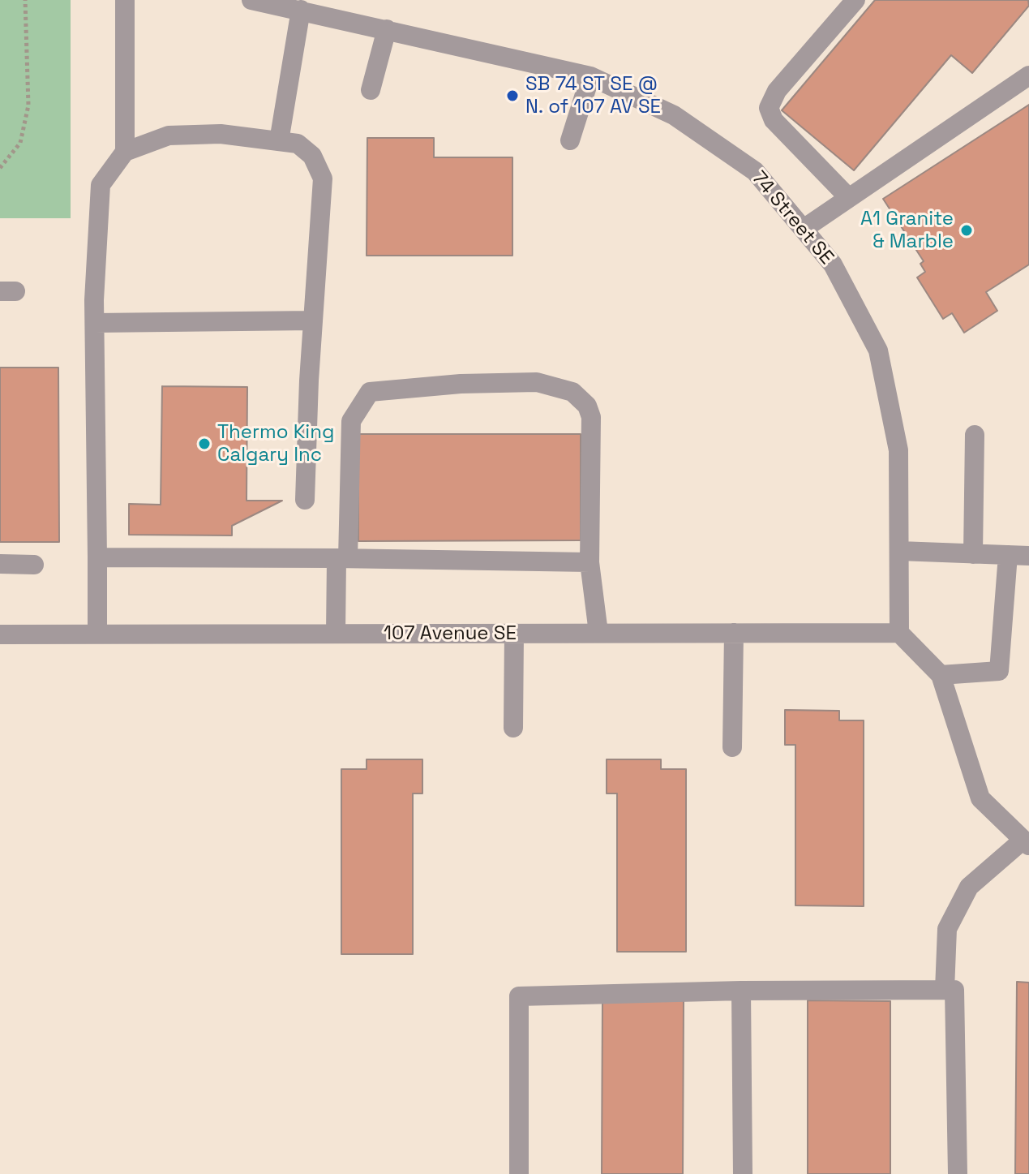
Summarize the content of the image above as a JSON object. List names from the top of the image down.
{
  "streets": {
    "street": ["74 Street SE", "107 Avenue SE"]
  },
  "crossings": [
    ["74 Street SE", "107 Avenue SE"]
  ],
  "places": ["SB 74 ST SE @ N. of 107 AV SE", "A1 Granite & Marble", "Thermo King Calgary Inc"]
}
